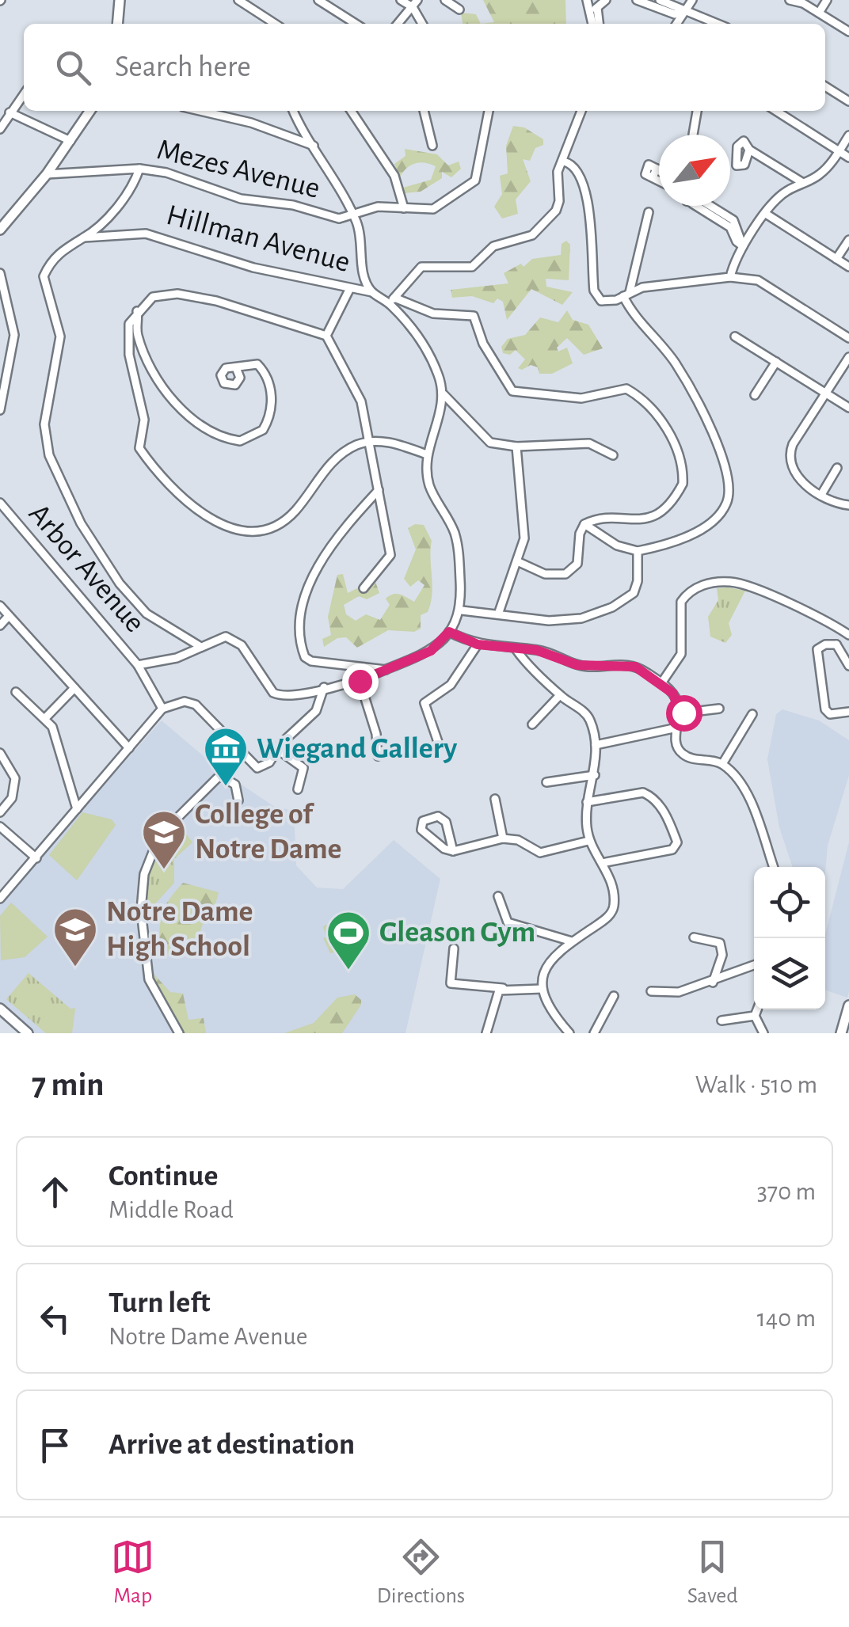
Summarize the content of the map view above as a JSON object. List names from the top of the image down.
{
  "streets": {
    "street": ["Mezes Avenue", "Hillman Avenue", "Arbor Avenue"]
  },
  "places": {
    "museum": ["Wiegand Gallery"],
    "school or university": ["College of Notre Dame", "Notre Dame High School"],
    "sports": ["Gleason Gym"]
  },
  "north": "top right",
  "page": {
    "search": "Search here",
    "heading": ["7 min", "Walk · 510 m"],
    "list": [
      ["Continue", "Middle Road", "370 m"],
      ["Turn left", "Notre Dame Avenue", "140 m"],
      "Arrive at destination"
    ],
    "nav": ["Map", "Directions", "Saved"]
  }
}
